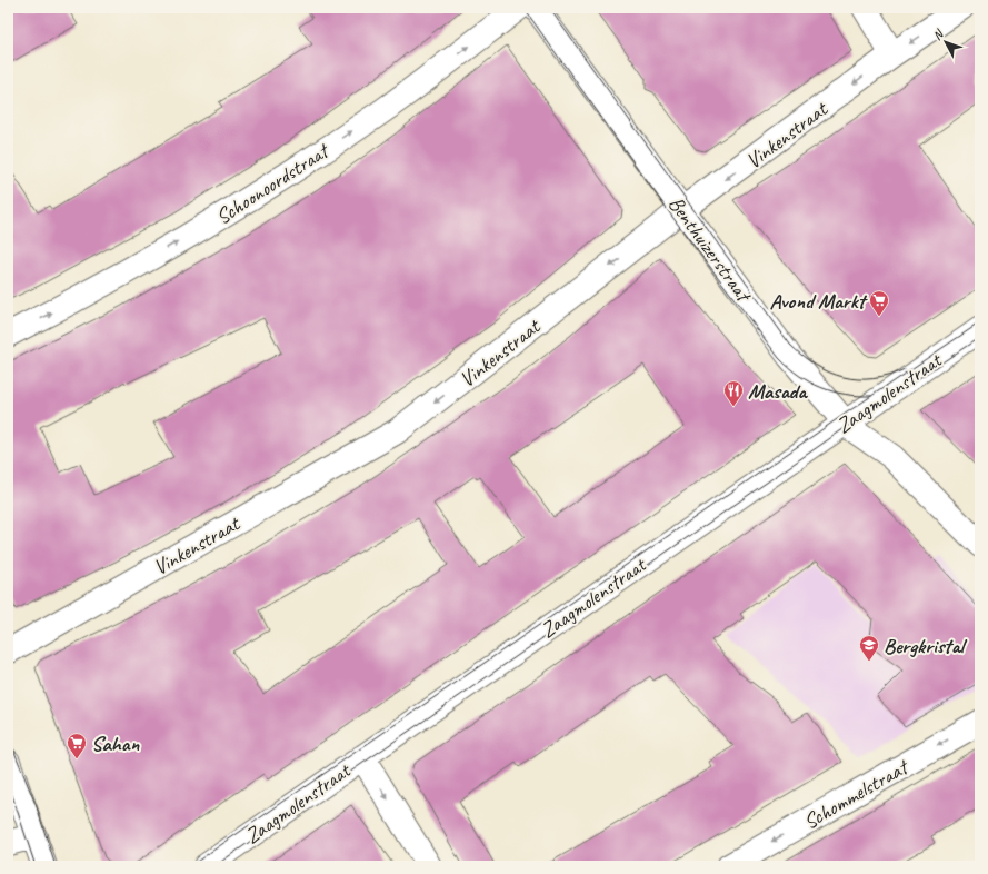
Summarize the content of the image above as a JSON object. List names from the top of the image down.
{
  "streets": {
    "street": [
      "Vinkenstraat",
      "Schoonoordstraat",
      "Benthuizerstraat",
      "Zaagmolenstraat",
      "Schommelstraat"
    ]
  },
  "crossings": [
    ["Vinkenstraat", "Benthuizerstraat"],
    ["Benthuizerstraat", "Zaagmolenstraat"]
  ],
  "one_way": ["Vinkenstraat", "Schoonoordstraat", "Schommelstraat"],
  "places": {
    "supermarket": ["Avond Markt", "Sahan"],
    "restaurant": ["Masada"],
    "school or university": ["Bergkristal"]
  },
  "north": "top left"
}
